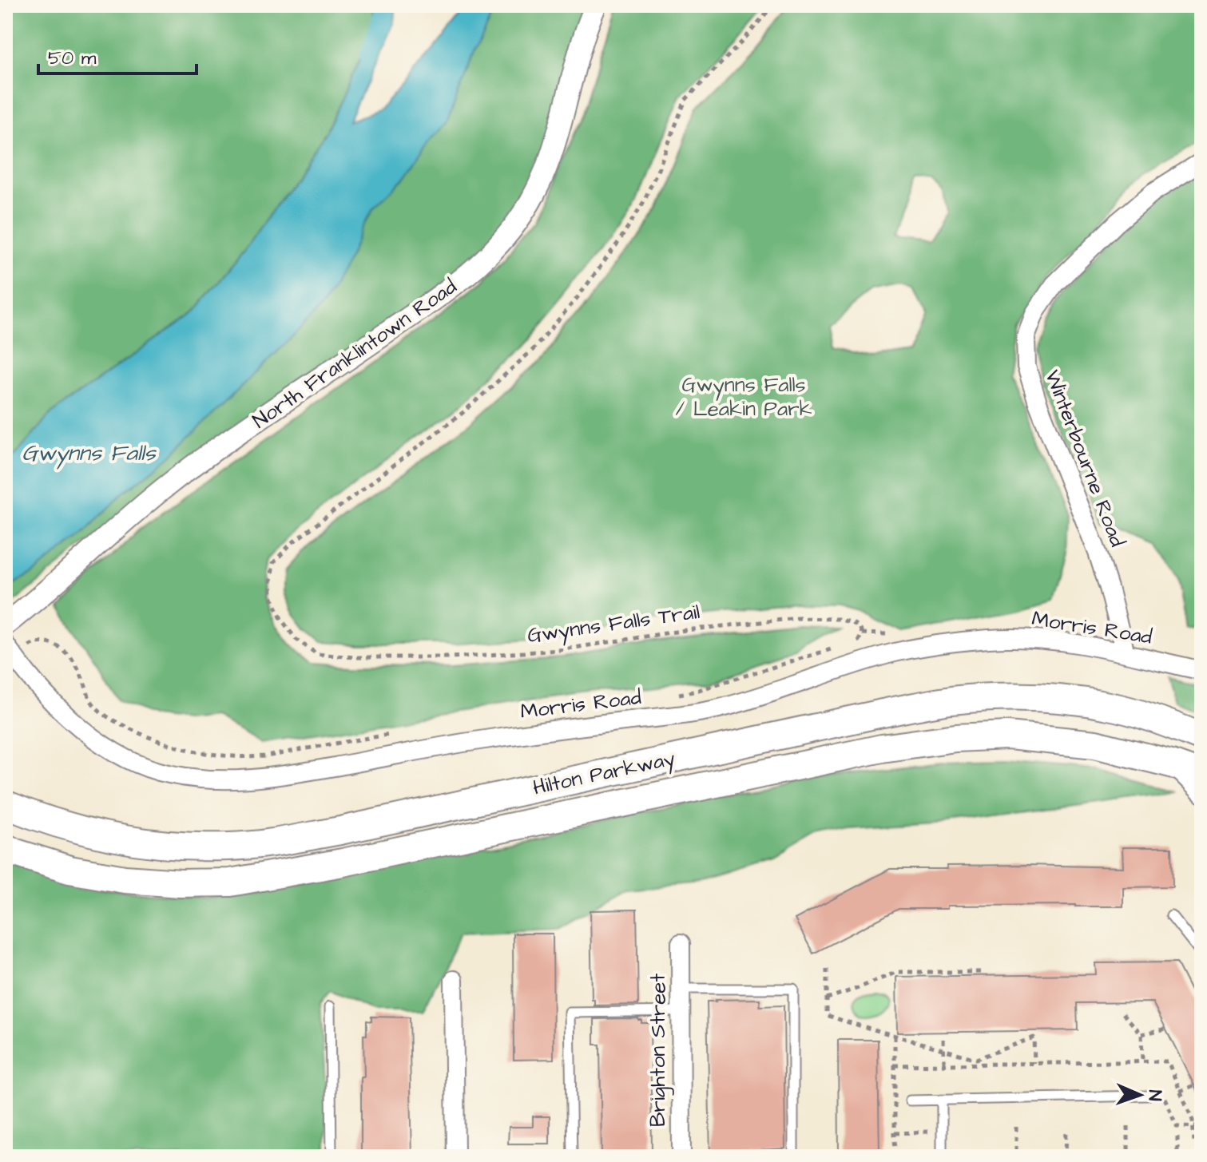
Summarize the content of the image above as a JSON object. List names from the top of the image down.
{
  "streets": {
    "main road": ["Hilton Parkway"],
    "street": [
      "North Franklintown Road",
      "Winterbourne Road",
      "Morris Road",
      "Brighton Street"
    ],
    "path": ["Gwynns Falls Trail"]
  },
  "crossings": [
    ["Winterbourne Road", "Morris Road"]
  ],
  "water": ["Gwynns Falls"],
  "parks": ["Gwynns Falls / Leakin Park"],
  "scale_bar": "50 m",
  "north": "right"
}
